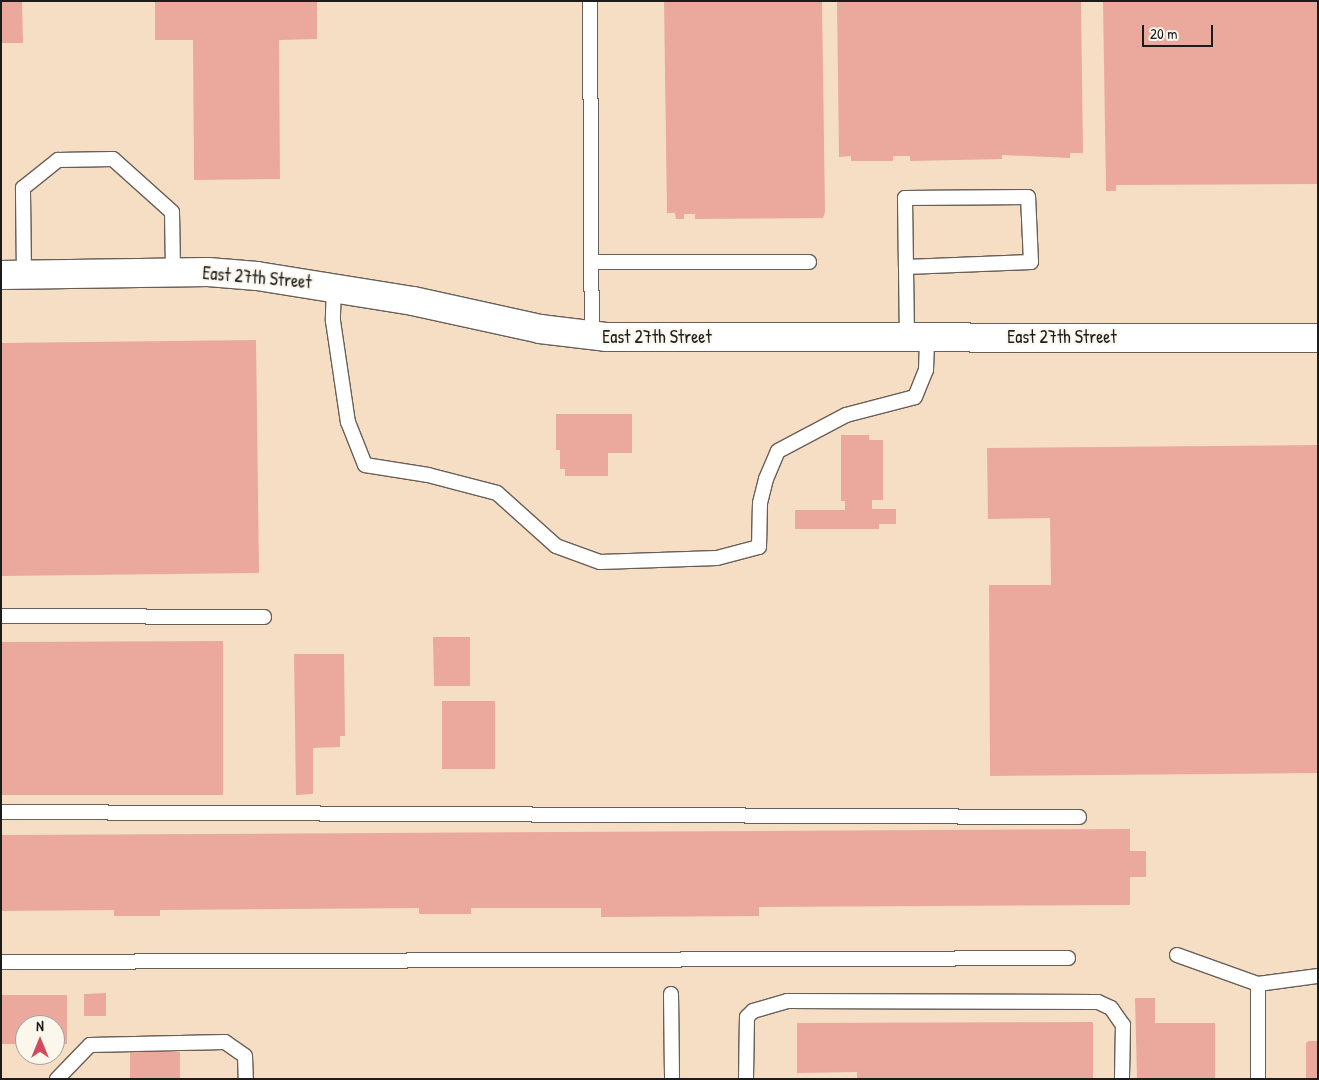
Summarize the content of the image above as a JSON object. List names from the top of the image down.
{
  "streets": {
    "street": ["East 27th Street"]
  },
  "scale_bar": "20 m",
  "north": "top"
}
